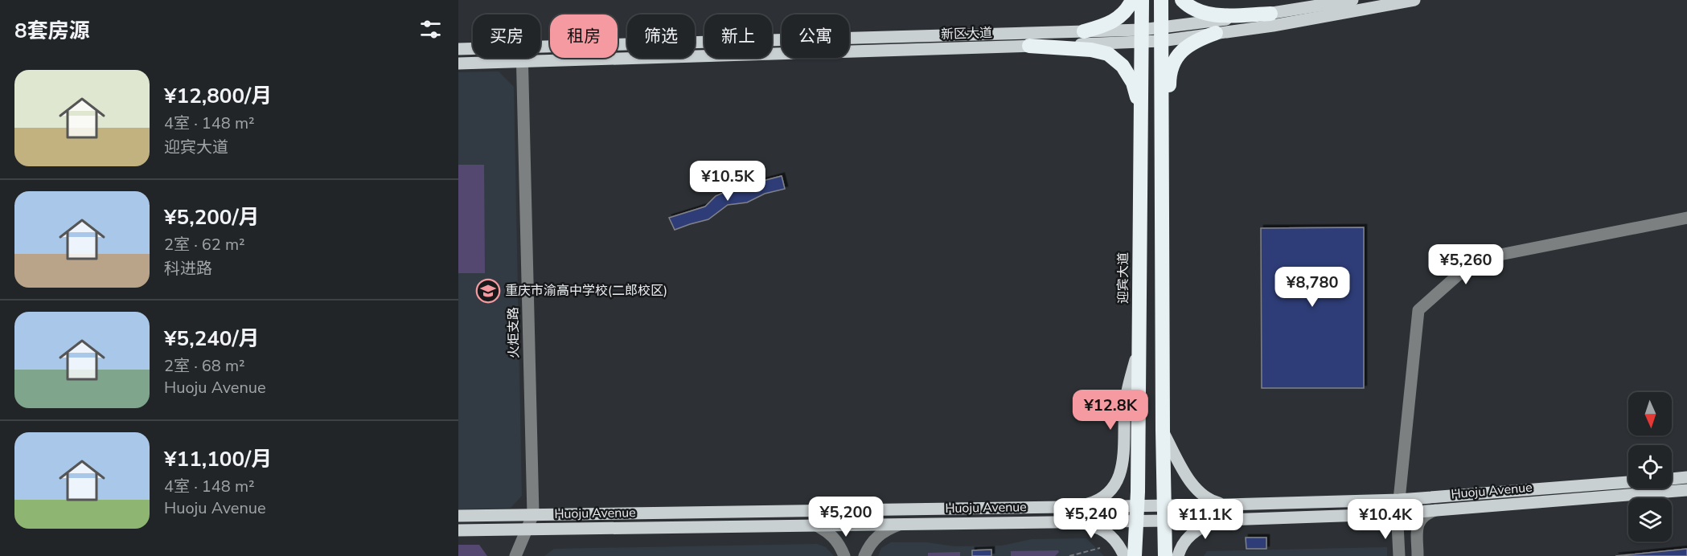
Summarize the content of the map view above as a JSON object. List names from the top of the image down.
{
  "streets": {
    "highway": ["迎宾大道"],
    "main road": ["新区大道", "Huoju Avenue"],
    "street": ["火炬支路"]
  },
  "crossings": [
    ["新区大道", "迎宾大道"],
    ["新区大道", "火炬支路"],
    ["迎宾大道", "Huoju Avenue"],
    ["火炬支路", "Huoju Avenue"]
  ],
  "places": {
    "school or university": ["重庆市渝高中学校(二郎校区)"]
  },
  "north": "bottom",
  "page": {
    "heading": "8套房源",
    "chip": [
      "买房",
      "租房",
      "筛选",
      "新上",
      "公寓"
    ],
    "list": [
      {
        "name": "¥12,800/月",
        "note": "4室 · 148 m² · 迎宾大道"
      },
      {
        "name": "¥5,200/月",
        "note": "2室 · 62 m² · 科进路"
      },
      {
        "name": "¥5,240/月",
        "note": "2室 · 68 m² · Huoju Avenue"
      },
      {
        "name": "¥11,100/月",
        "note": "4室 · 148 m² · Huoju Avenue"
      }
    ],
    "price": [
      "¥10.5K",
      "¥5,260",
      "¥8,780",
      "¥12.8K",
      "¥5,200",
      "¥5,240",
      "¥11.1K",
      "¥10.4K"
    ]
  }
}
